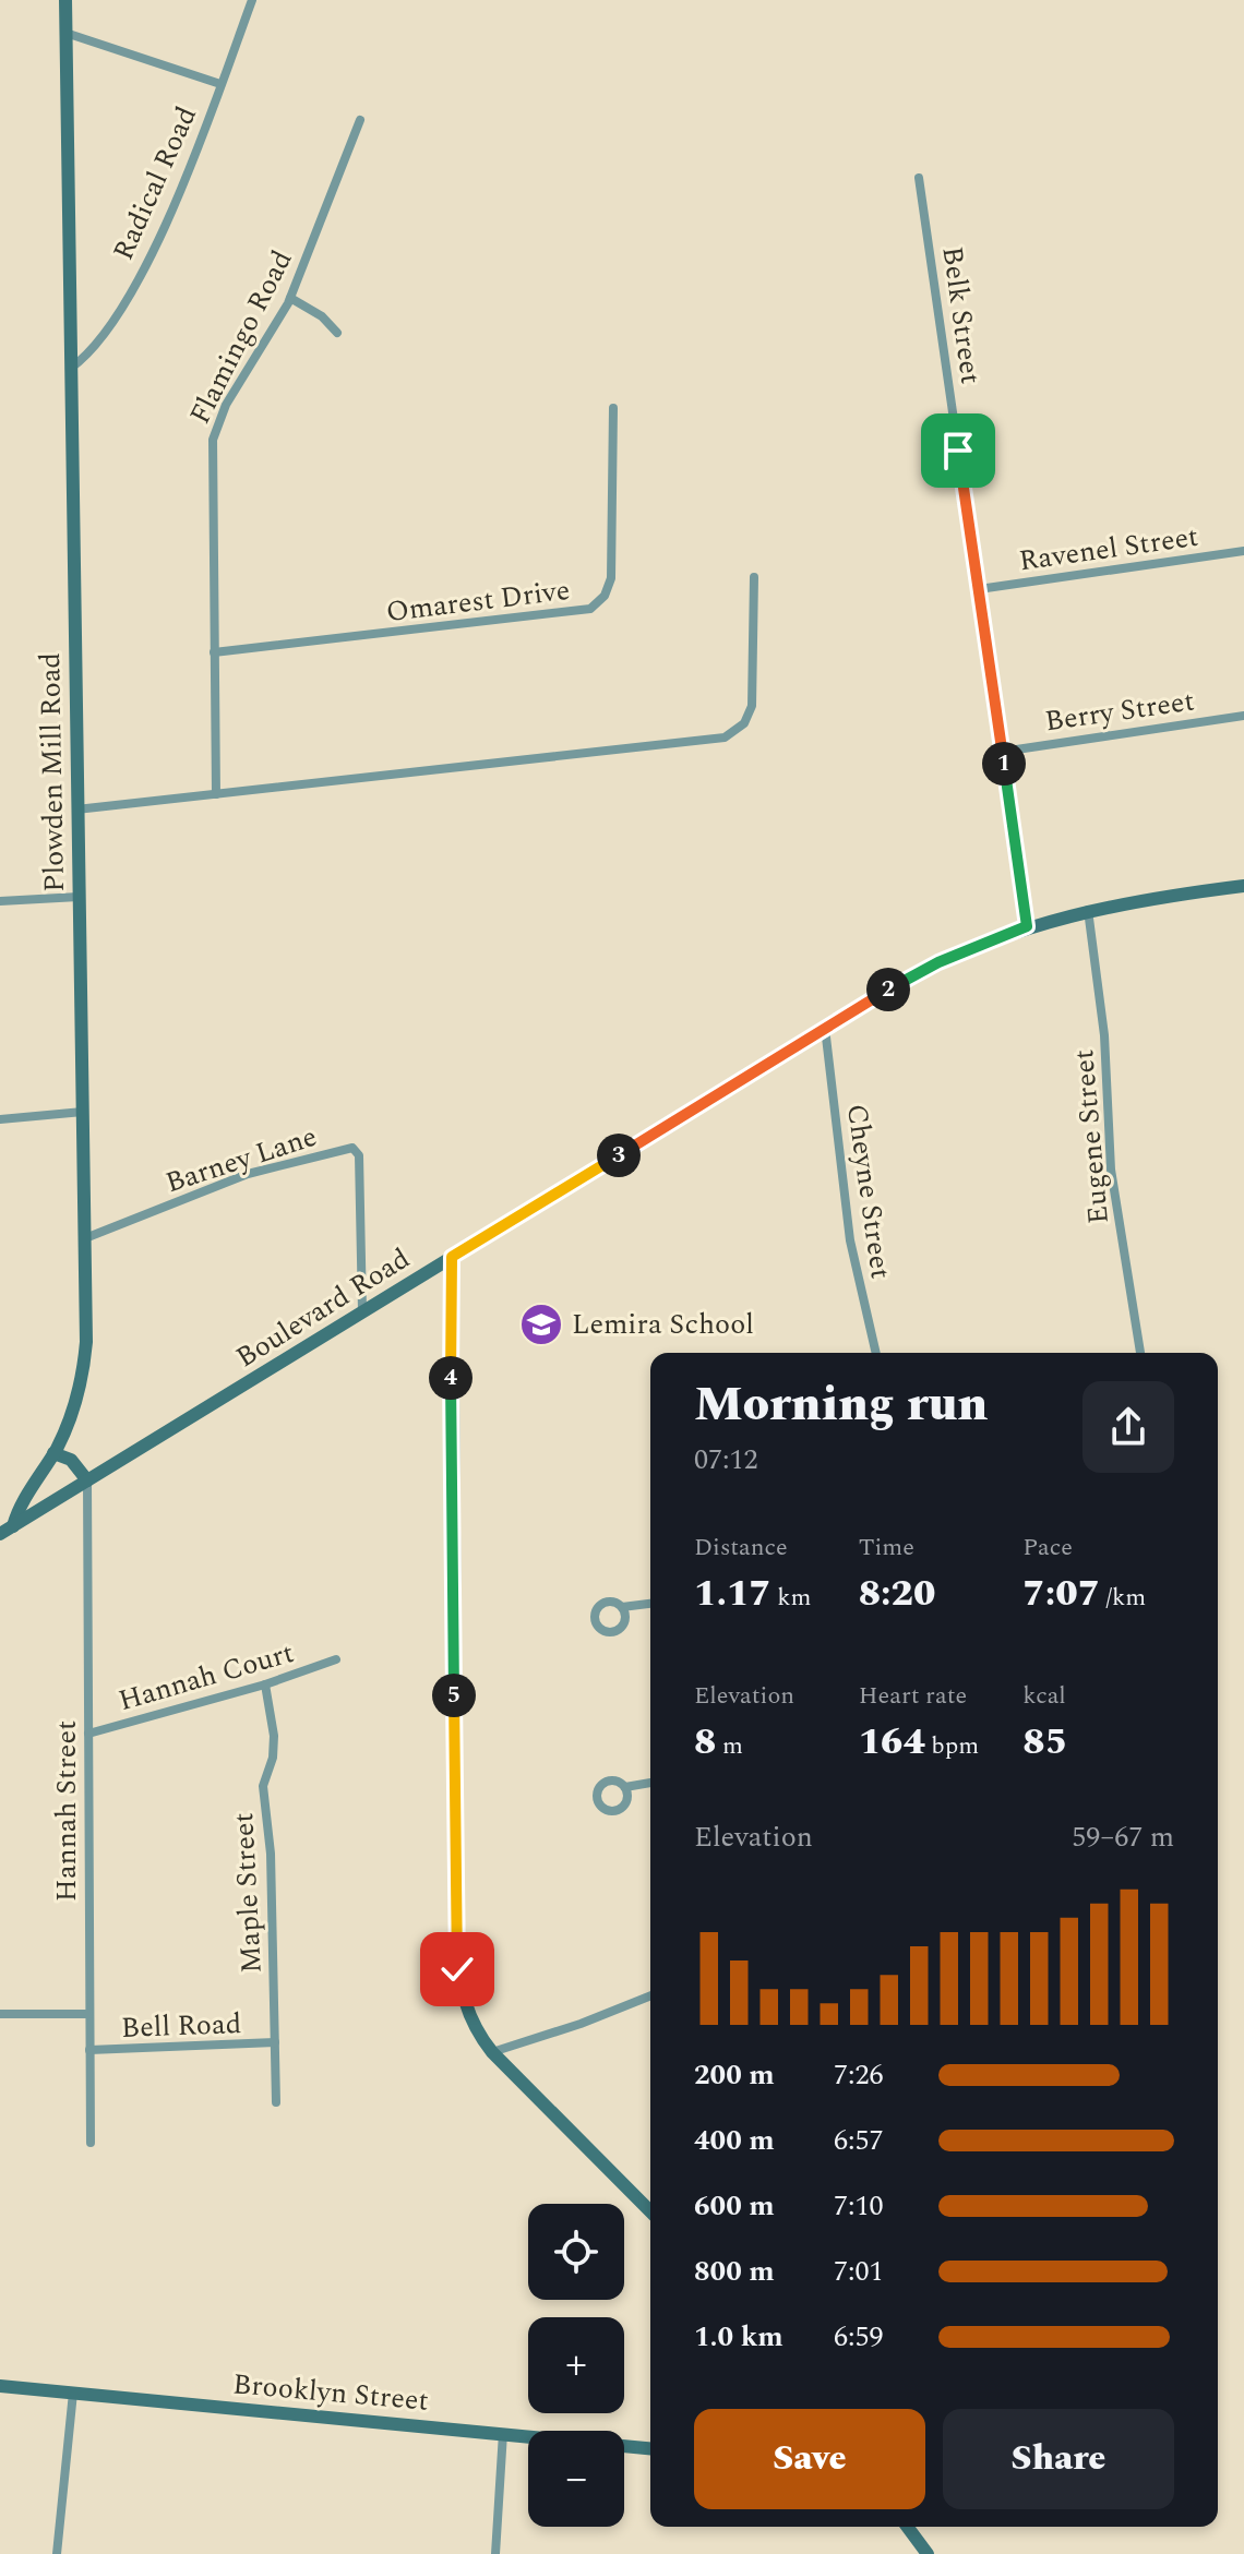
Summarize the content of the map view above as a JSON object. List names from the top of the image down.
{
  "streets": {
    "street": [
      "Radical Road",
      "Belk Street",
      "Flamingo Road",
      "Ravenel Street",
      "Omarest Drive",
      "Berry Street",
      "Plowden Mill Road",
      "Eugene Street",
      "Barney Lane",
      "Cheyne Street",
      "Boulevard Road",
      "Hannah Court",
      "Hannah Street",
      "Maple Street",
      "Bell Road",
      "Brooklyn Street"
    ]
  },
  "crossings": [
    ["Radical Road", "Plowden Mill Road"],
    ["Belk Street", "Ravenel Street"],
    ["Belk Street", "Berry Street"],
    ["Belk Street", "Boulevard Road"],
    ["Flamingo Road", "Omarest Drive"],
    ["Plowden Mill Road", "Barney Lane"],
    ["Plowden Mill Road", "Boulevard Road"],
    ["Eugene Street", "Boulevard Road"],
    ["Barney Lane", "Boulevard Road"],
    ["Cheyne Street", "Boulevard Road"],
    ["Boulevard Road", "Hannah Street"],
    ["Hannah Court", "Hannah Street"],
    ["Hannah Court", "Maple Street"],
    ["Hannah Street", "Bell Road"],
    ["Maple Street", "Bell Road"]
  ],
  "places": {
    "school or university": ["Lemira School"]
  },
  "page": {
    "pins": [
      "1",
      "2",
      "3",
      "4",
      "5"
    ],
    "heading": ["Morning run", "07:12"],
    "stats": [
      ["Distance", "1.17 km"],
      ["Time", "8:20"],
      ["Pace", "7:07 /km"],
      ["Elevation", "8 m"],
      ["Heart rate", "164 bpm"],
      ["kcal", "85"]
    ],
    "chart": ["Elevation", "59–67 m"],
    "list": [
      {
        "name": "200 m",
        "note": "7:26"
      },
      {
        "name": "400 m",
        "note": "6:57"
      },
      {
        "name": "600 m",
        "note": "7:10"
      },
      {
        "name": "800 m",
        "note": "7:01"
      },
      {
        "name": "1.0 km",
        "note": "6:59"
      }
    ],
    "map_buttons": ["+", "−"],
    "buttons": ["Save", "Share"]
  }
}
